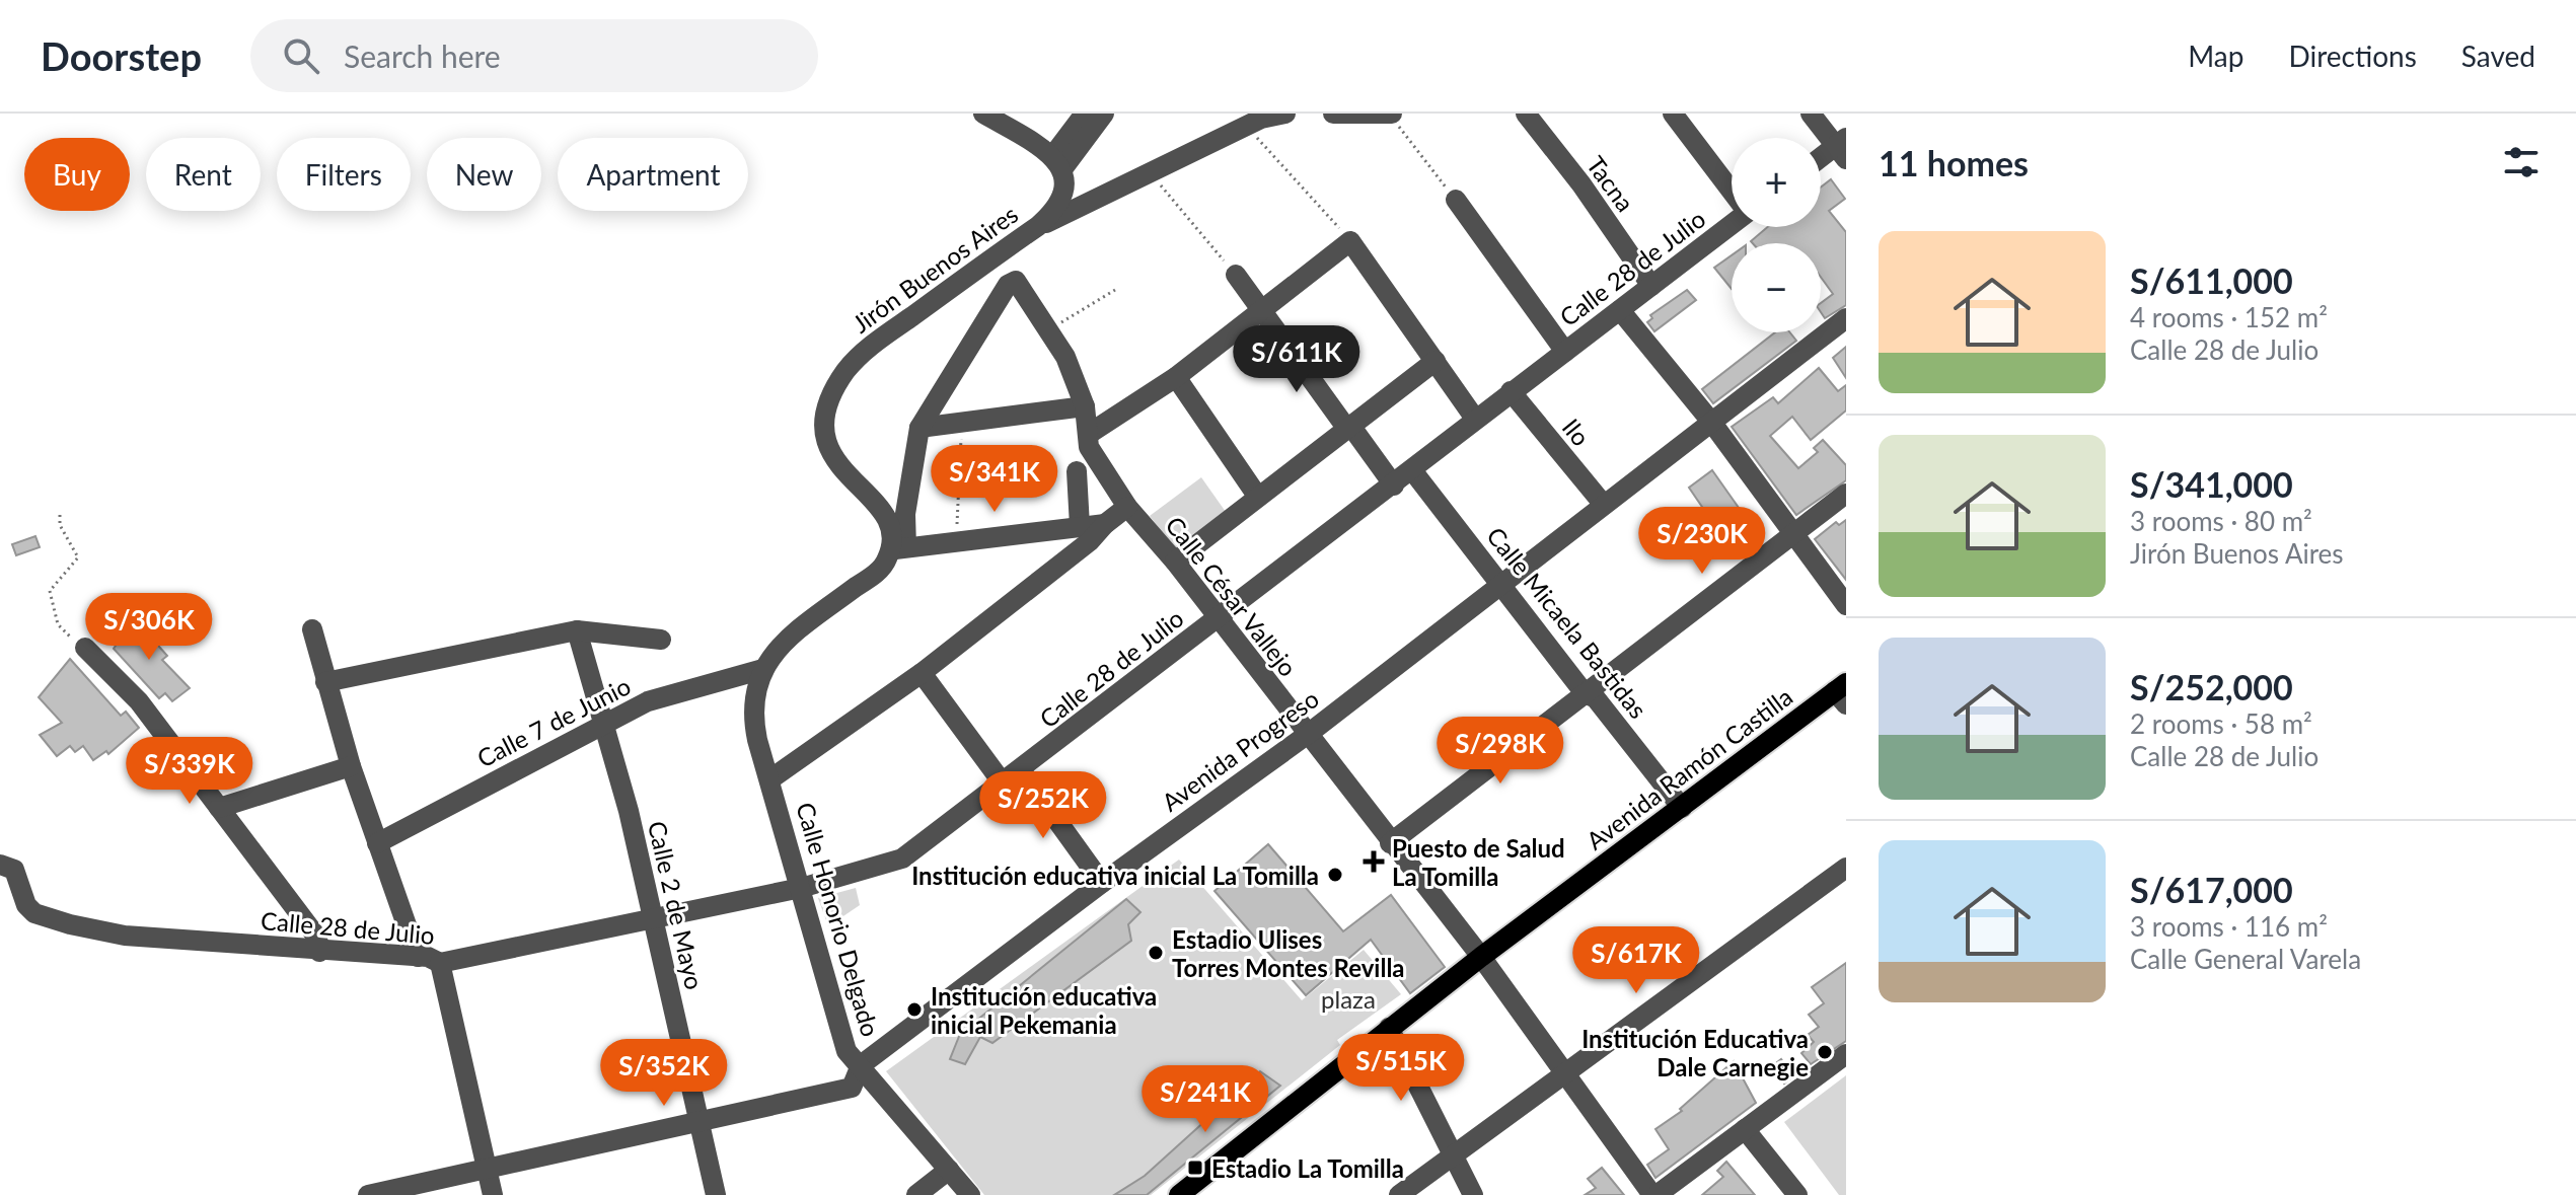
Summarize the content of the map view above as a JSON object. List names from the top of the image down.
{
  "streets": {
    "main road": ["Avenida Ramón Castilla"],
    "street": [
      "Tacna",
      "Calle 28 de Julio",
      "Jirón Buenos Aires",
      "Ilo",
      "Calle César Vallejo",
      "Calle Micaela Bastidas",
      "Calle 7 de Junio",
      "Avenida Progreso",
      "Calle 2 de Mayo",
      "Calle Honorio Delgado"
    ]
  },
  "crossings": [
    ["Tacna", "Calle 28 de Julio"],
    ["Calle 28 de Julio", "Ilo"],
    ["Calle 28 de Julio", "Calle César Vallejo"],
    ["Calle 28 de Julio", "Calle Micaela Bastidas"],
    ["Calle 28 de Julio", "Calle 2 de Mayo"],
    ["Calle 28 de Julio", "Calle Honorio Delgado"],
    ["Ilo", "Avenida Progreso"],
    ["Calle César Vallejo", "Avenida Progreso"],
    ["Calle César Vallejo", "Avenida Ramón Castilla"],
    ["Calle Micaela Bastidas", "Avenida Progreso"],
    ["Calle Micaela Bastidas", "Avenida Ramón Castilla"],
    ["Calle 7 de Junio", "Calle 2 de Mayo"],
    ["Calle 7 de Junio", "Calle Honorio Delgado"],
    ["Avenida Progreso", "Calle 2 de Mayo"],
    ["Avenida Progreso", "Calle Honorio Delgado"]
  ],
  "parks": ["plaza"],
  "places": {
    "health": ["Puesto de Salud La Tomilla"],
    "other": [
      "Institución educativa inicial La Tomilla",
      "Estadio Ulises Torres Montes Revilla",
      "Institución educativa inicial Pekemania",
      "Institución Educativa Dale Carnegie"
    ],
    "transit": ["Estadio La Tomilla"]
  },
  "page": {
    "header": "Doorstep",
    "search": "Search here",
    "nav": ["Map", "Directions", "Saved"],
    "heading": "11 homes",
    "map_buttons": ["+", "−"],
    "chip": [
      "Buy",
      "Rent",
      "Filters",
      "New",
      "Apartment"
    ],
    "list": [
      {
        "name": "S/611,000",
        "note": "4 rooms · 152 m² · Calle 28 de Julio"
      },
      {
        "name": "S/341,000",
        "note": "3 rooms · 80 m² · Jirón Buenos Aires"
      },
      {
        "name": "S/252,000",
        "note": "2 rooms · 58 m² · Calle 28 de Julio"
      },
      {
        "name": "S/617,000",
        "note": "3 rooms · 116 m² · Calle General Varela"
      }
    ],
    "price": [
      "S/611K",
      "S/341K",
      "S/230K",
      "S/306K",
      "S/298K",
      "S/339K",
      "S/252K",
      "S/617K",
      "S/515K",
      "S/352K",
      "S/241K"
    ]
  }
}
